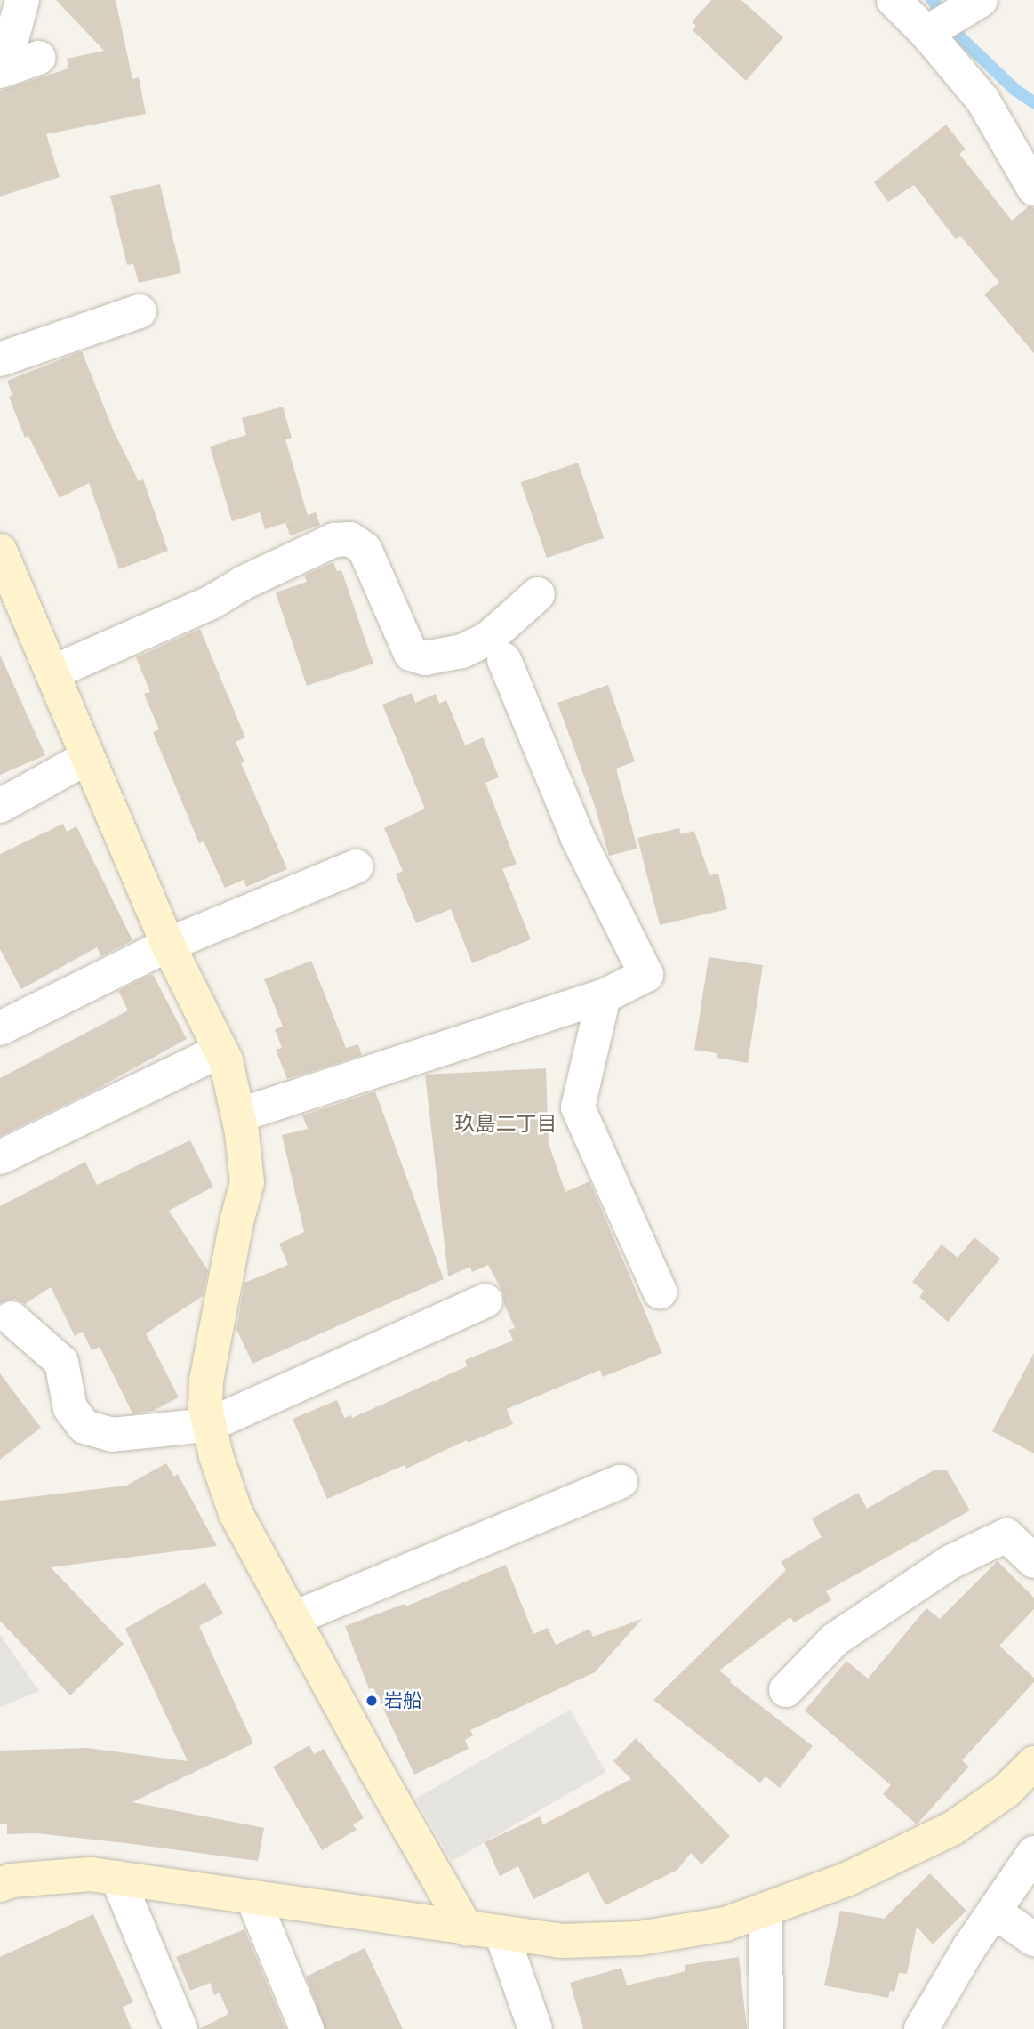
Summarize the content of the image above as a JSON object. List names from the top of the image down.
{
  "districts": ["玖島二丁目"],
  "places": ["岩船"]
}
